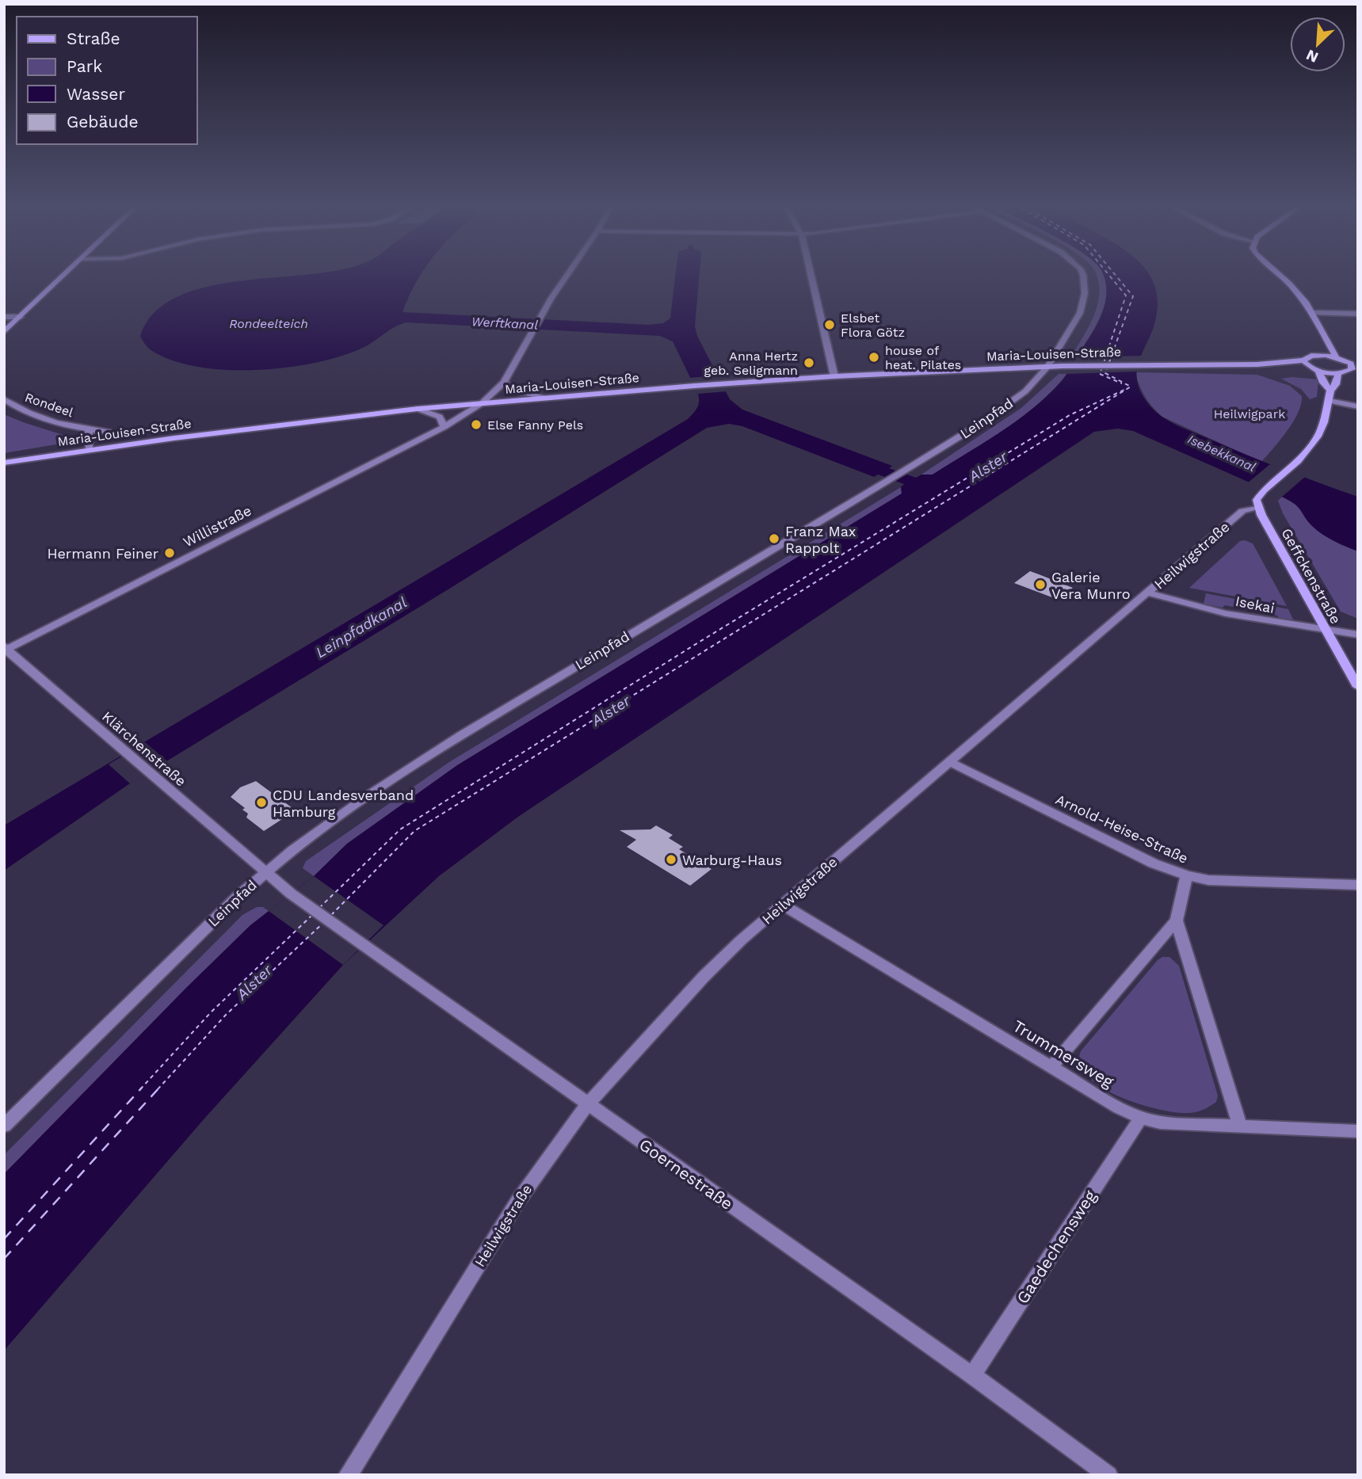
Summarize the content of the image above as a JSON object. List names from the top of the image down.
{
  "streets": {
    "main road": ["Maria-Louisen-Straße", "Geffckenstraße"],
    "street": [
      "Rondeel",
      "Leinpfad",
      "Willistraße",
      "Heilwigstraße",
      "Isekai",
      "Klärchenstraße",
      "Arnold-Heise-Straße",
      "Trummersweg",
      "Goernestraße",
      "Gaedechensweg"
    ]
  },
  "crossings": [
    ["Maria-Louisen-Straße", "Rondeel"],
    ["Maria-Louisen-Straße", "Leinpfad"],
    ["Maria-Louisen-Straße", "Willistraße"],
    ["Leinpfad", "Klärchenstraße"],
    ["Leinpfad", "Goernestraße"],
    ["Willistraße", "Klärchenstraße"],
    ["Heilwigstraße", "Geffckenstraße"],
    ["Heilwigstraße", "Isekai"],
    ["Heilwigstraße", "Arnold-Heise-Straße"],
    ["Heilwigstraße", "Trummersweg"],
    ["Heilwigstraße", "Goernestraße"],
    ["Geffckenstraße", "Isekai"],
    ["Klärchenstraße", "Goernestraße"],
    ["Trummersweg", "Gaedechensweg"],
    ["Goernestraße", "Gaedechensweg"]
  ],
  "water": [
    "Rondeelteich",
    "Werftkanal",
    "Isebekkanal",
    "Alster",
    "Leinpfadkanal"
  ],
  "parks": ["Heilwigpark"],
  "places": [
    "Elsbet Flora Götz",
    "house of heat. Pilates",
    "Anna Hertz geb. Seligmann",
    "Else Fanny Pels",
    "Franz Max Rappolt",
    "Hermann Feiner",
    "Galerie Vera Munro",
    "CDU Landesverband Hamburg",
    "Warburg-Haus"
  ],
  "legend": [
    "Straße",
    "Park",
    "Wasser",
    "Gebäude"
  ],
  "north": "bottom left"
}
